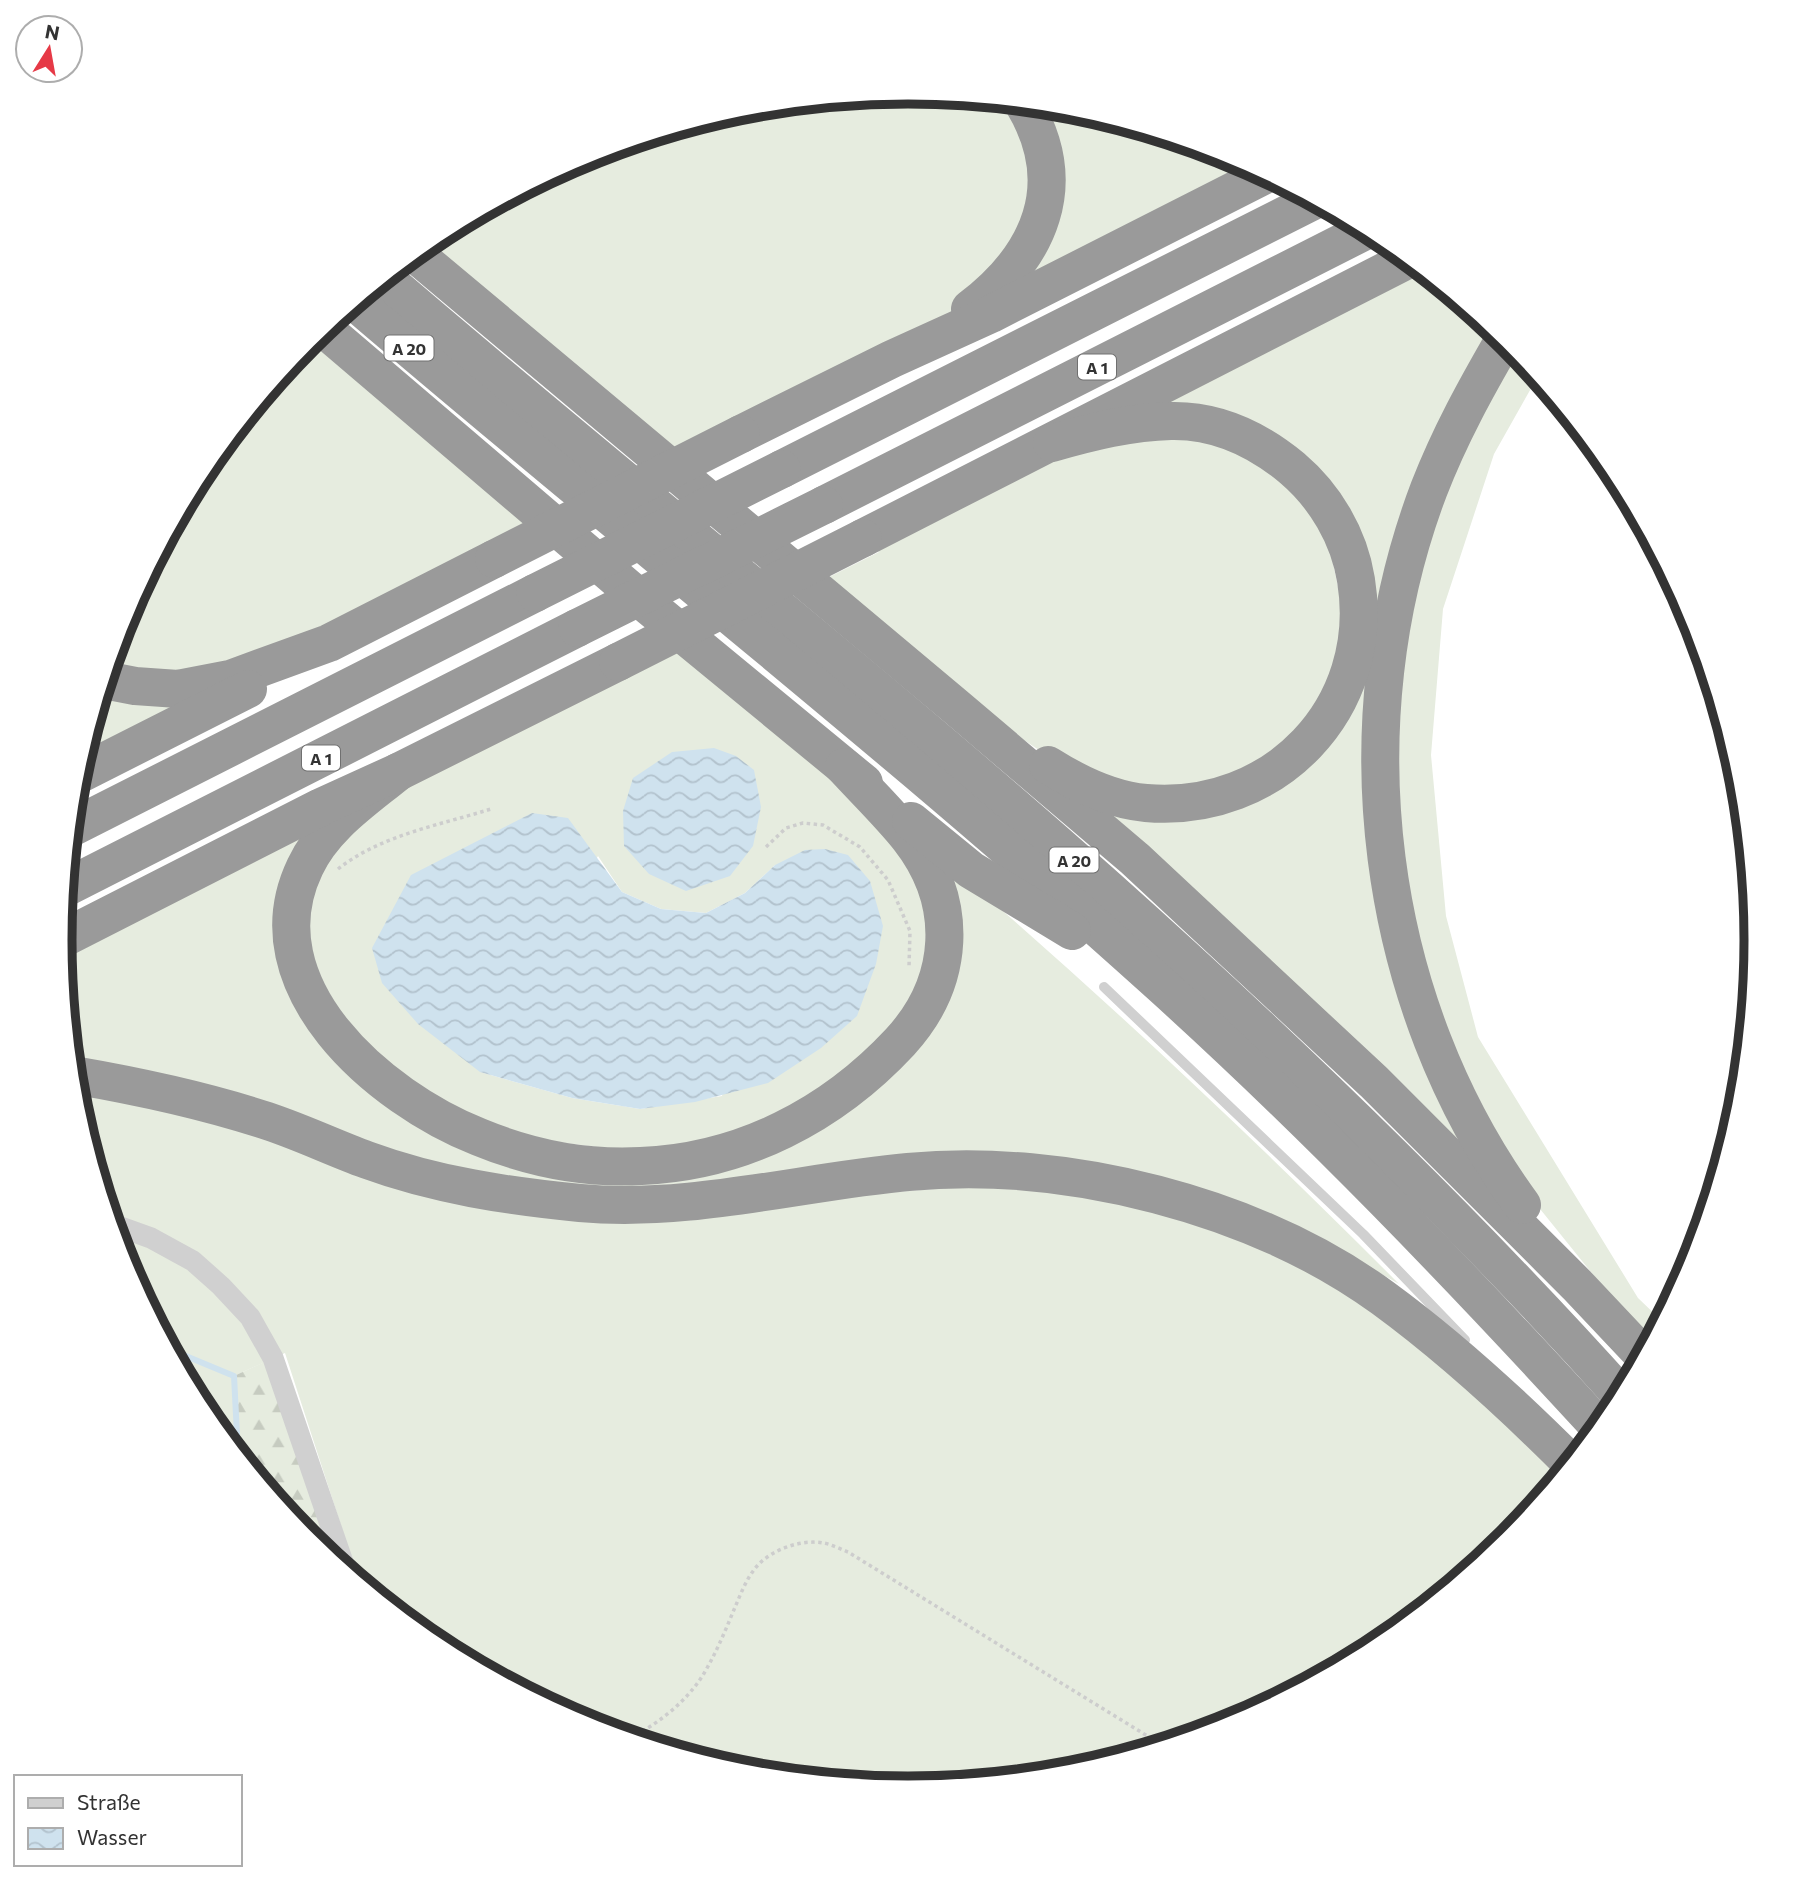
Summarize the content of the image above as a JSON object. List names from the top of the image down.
{
  "streets": {
    "highway": ["A 20", "A 1"]
  },
  "legend": ["Straße", "Wasser"],
  "north": "top"
}
